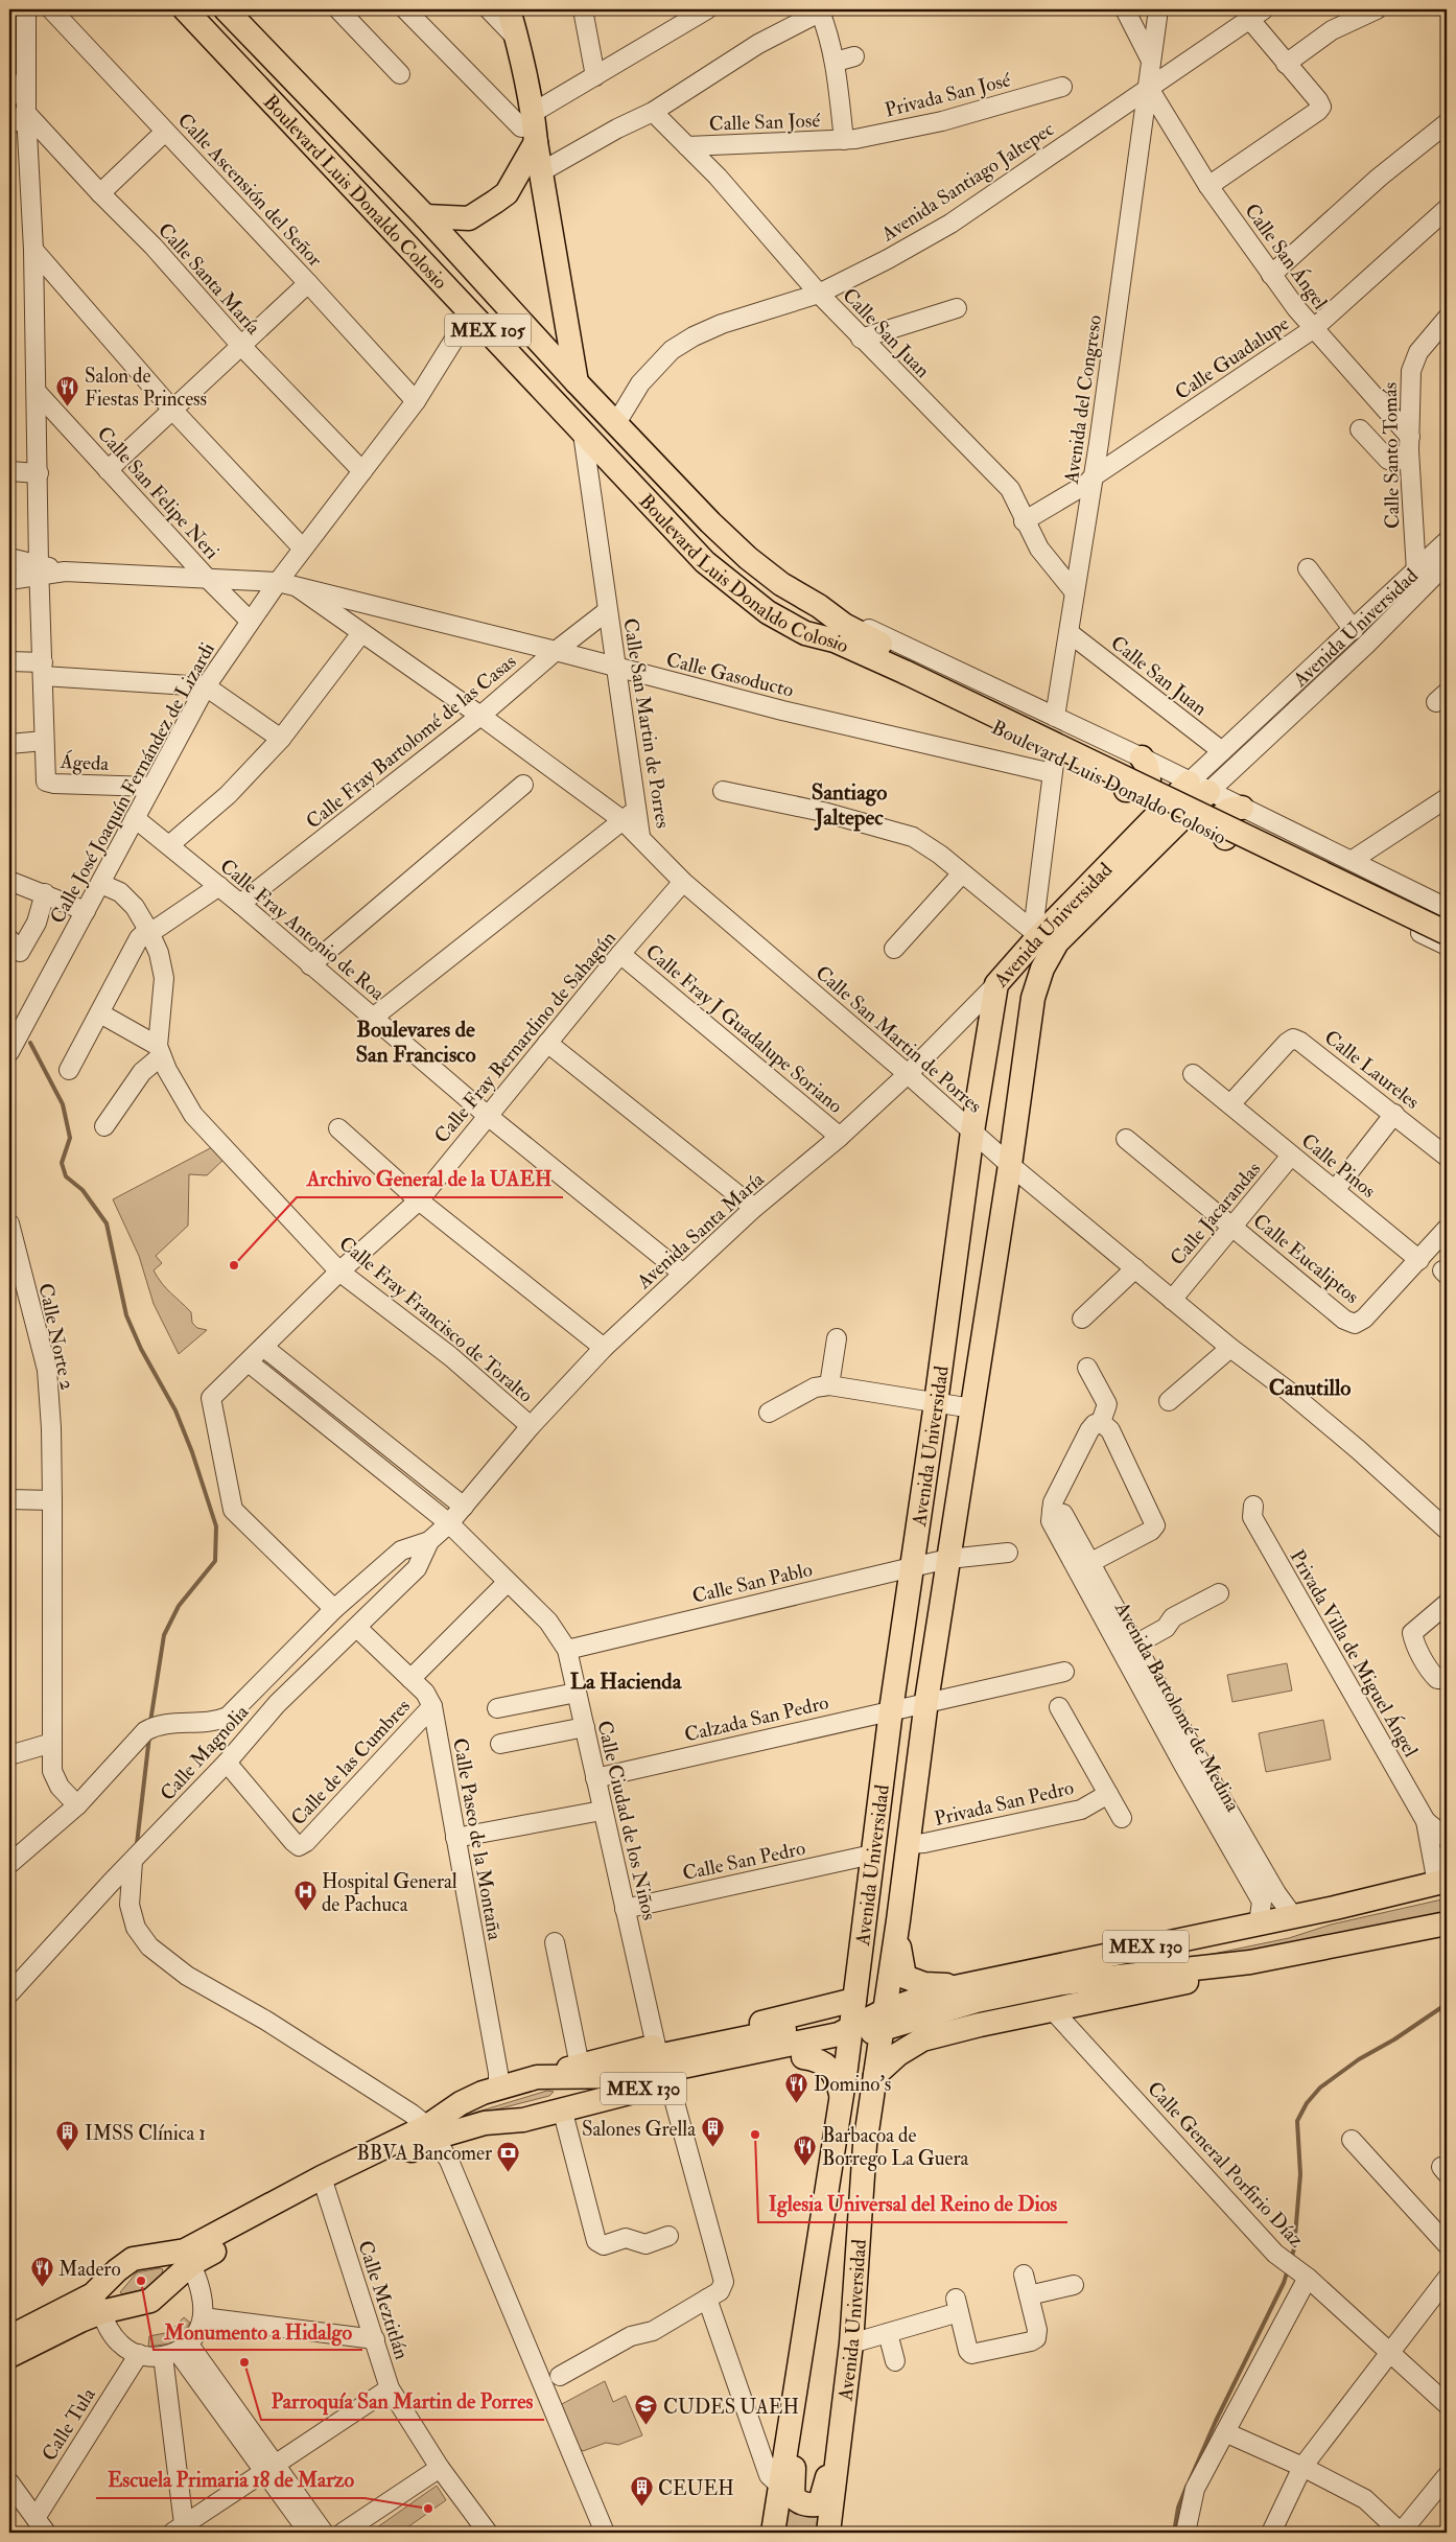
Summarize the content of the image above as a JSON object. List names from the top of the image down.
{
  "streets": {
    "main road": [
      "Boulevard Luis Donaldo Colosio",
      "MEX 105",
      "Avenida Universidad",
      "MEX 130"
    ],
    "street": [
      "Privada San José",
      "Calle San José",
      "Avenida Santiago Jaltepec",
      "Calle Ascensión del Señor",
      "Calle San Ángel",
      "Calle Santa María",
      "Calle San Juan",
      "Calle Guadalupe",
      "Avenida del Congreso",
      "Calle Santo Tomás",
      "Calle San Felipe Neri",
      "Calle Gasoducto",
      "Calle San Martin de Porres",
      "Calle Fray Bartolomé de las Casas",
      "Ágeda",
      "Calle José Joaquín Fernández de Lizardi",
      "Calle Fray Antonio de Roa",
      "Calle Fray J Guadalupe Soriano",
      "Calle Fray Bernardino de Sahagún",
      "Calle Laureles",
      "Calle Pinos",
      "Calle Jacarandas",
      "Avenida Santa María",
      "Calle Eucaliptos",
      "Calle Fray Francisco de Toralto",
      "Calle Norte 2",
      "Calle San Pablo",
      "Privada Villa de Miguel Ángel",
      "Avenida Bartolomé de Medina",
      "Calzada San Pedro",
      "Calle Magnolia",
      "Calle de las Cumbres",
      "Privada San Pedro",
      "Calle Ciudad de los Niños",
      "Calle Paseo de la Montaña",
      "Calle San Pedro",
      "Calle General Porfirio Díaz",
      "Calle Meztitlán",
      "Calle Tula"
    ]
  },
  "crossings": [
    ["Privada San José", "Calle San José"],
    ["Calle San José", "Calle San Juan"],
    ["Avenida Santiago Jaltepec", "Boulevard Luis Donaldo Colosio"],
    ["Avenida Santiago Jaltepec", "Calle San Ángel"],
    ["Avenida Santiago Jaltepec", "Calle San Juan"],
    ["Avenida Santiago Jaltepec", "Avenida del Congreso"],
    ["Calle Ascensión del Señor", "Calle José Joaquín Fernández de Lizardi"],
    ["Boulevard Luis Donaldo Colosio", "Avenida del Congreso"],
    ["Boulevard Luis Donaldo Colosio", "Avenida Universidad"],
    ["Boulevard Luis Donaldo Colosio", "Calle San Martin de Porres"],
    ["Boulevard Luis Donaldo Colosio", "Calle José Joaquín Fernández de Lizardi"],
    ["Calle San Ángel", "Calle Guadalupe"],
    ["Calle San Ángel", "Avenida del Congreso"],
    ["Calle San Ángel", "Calle Santo Tomás"],
    ["Calle Santa María", "Calle José Joaquín Fernández de Lizardi"],
    ["Calle San Juan", "Calle Guadalupe"],
    ["Calle San Juan", "Avenida del Congreso"],
    ["Calle San Juan", "Avenida Universidad"],
    ["Calle Guadalupe", "Avenida del Congreso"],
    ["Calle Santo Tomás", "Avenida Universidad"],
    ["Calle San Felipe Neri", "Calle Gasoducto"],
    ["Calle San Felipe Neri", "Calle José Joaquín Fernández de Lizardi"],
    ["Avenida Universidad", "Calle San Martin de Porres"],
    ["Avenida Universidad", "Avenida Santa María"],
    ["Avenida Universidad", "Calle San Pablo"],
    ["Avenida Universidad", "Calzada San Pedro"],
    ["Avenida Universidad", "Privada San Pedro"],
    ["Avenida Universidad", "Calle San Pedro"],
    ["Calle Gasoducto", "Calle San Martin de Porres"],
    ["Calle Gasoducto", "Calle Fray Bartolomé de las Casas"],
    ["Calle Gasoducto", "Calle José Joaquín Fernández de Lizardi"],
    ["Calle San Martin de Porres", "Calle Fray Bartolomé de las Casas"],
    ["Calle San Martin de Porres", "Calle Fray Bernardino de Sahagún"],
    ["Calle San Martin de Porres", "Calle Jacarandas"],
    ["Calle San Martin de Porres", "Avenida Santa María"],
    ["Calle Fray Bartolomé de las Casas", "Calle Fray Antonio de Roa"],
    ["Ágeda", "Calle José Joaquín Fernández de Lizardi"],
    ["Calle José Joaquín Fernández de Lizardi", "Calle Fray Antonio de Roa"],
    ["Calle Fray Antonio de Roa", "Calle Fray Bernardino de Sahagún"],
    ["Calle Fray Antonio de Roa", "Avenida Santa María"],
    ["Calle Fray J Guadalupe Soriano", "Calle Fray Bernardino de Sahagún"],
    ["Calle Fray J Guadalupe Soriano", "Avenida Santa María"],
    ["Calle Fray Bernardino de Sahagún", "Calle Fray Francisco de Toralto"],
    ["Calle Fray Bernardino de Sahagún", "Calle Ciudad de los Niños"],
    ["Calle Laureles", "Calle Pinos"],
    ["Calle Pinos", "Calle Jacarandas"],
    ["Calle Pinos", "Calle Eucaliptos"],
    ["Calle Jacarandas", "Calle Eucaliptos"],
    ["Avenida Santa María", "Calle Fray Francisco de Toralto"],
    ["Avenida Santa María", "Calle Magnolia"],
    ["Avenida Santa María", "Calle Ciudad de los Niños"],
    ["Calle San Pablo", "Calle Ciudad de los Niños"],
    ["Privada Villa de Miguel Ángel", "MEX 130"],
    ["Avenida Bartolomé de Medina", "MEX 130"],
    ["Calzada San Pedro", "Calle Ciudad de los Niños"],
    ["Calle Magnolia", "Calle de las Cumbres"],
    ["Calle Magnolia", "Calle Paseo de la Montaña"],
    ["Calle de las Cumbres", "Calle Paseo de la Montaña"],
    ["Calle Ciudad de los Niños", "Calle San Pedro"],
    ["Calle Paseo de la Montaña", "MEX 130"],
    ["MEX 130", "Calle Meztitlán"]
  ],
  "districts": [
    "Santiago Jaltepec",
    "Boulevares de San Francisco",
    "Canutillo",
    "La Hacienda"
  ],
  "places": {
    "restaurant": [
      "Salon de Fiestas Princess",
      "Domino's",
      "Barbacoa de Borrego La Guera",
      "Madero"
    ],
    "other": [
      "Archivo General de la UAEH",
      "Iglesia Universal del Reino de Dios",
      "Monumento a Hidalgo",
      "Parroquía San Martin de Porres",
      "Escuela Primaria 18 de Marzo"
    ],
    "hospital": ["Hospital General de Pachuca"],
    "building": ["Salones Grella", "IMSS Clínica 1", "CEUEH"],
    "bank": ["BBVA Bancomer"],
    "school or university": ["CUDES UAEH"]
  }
}
